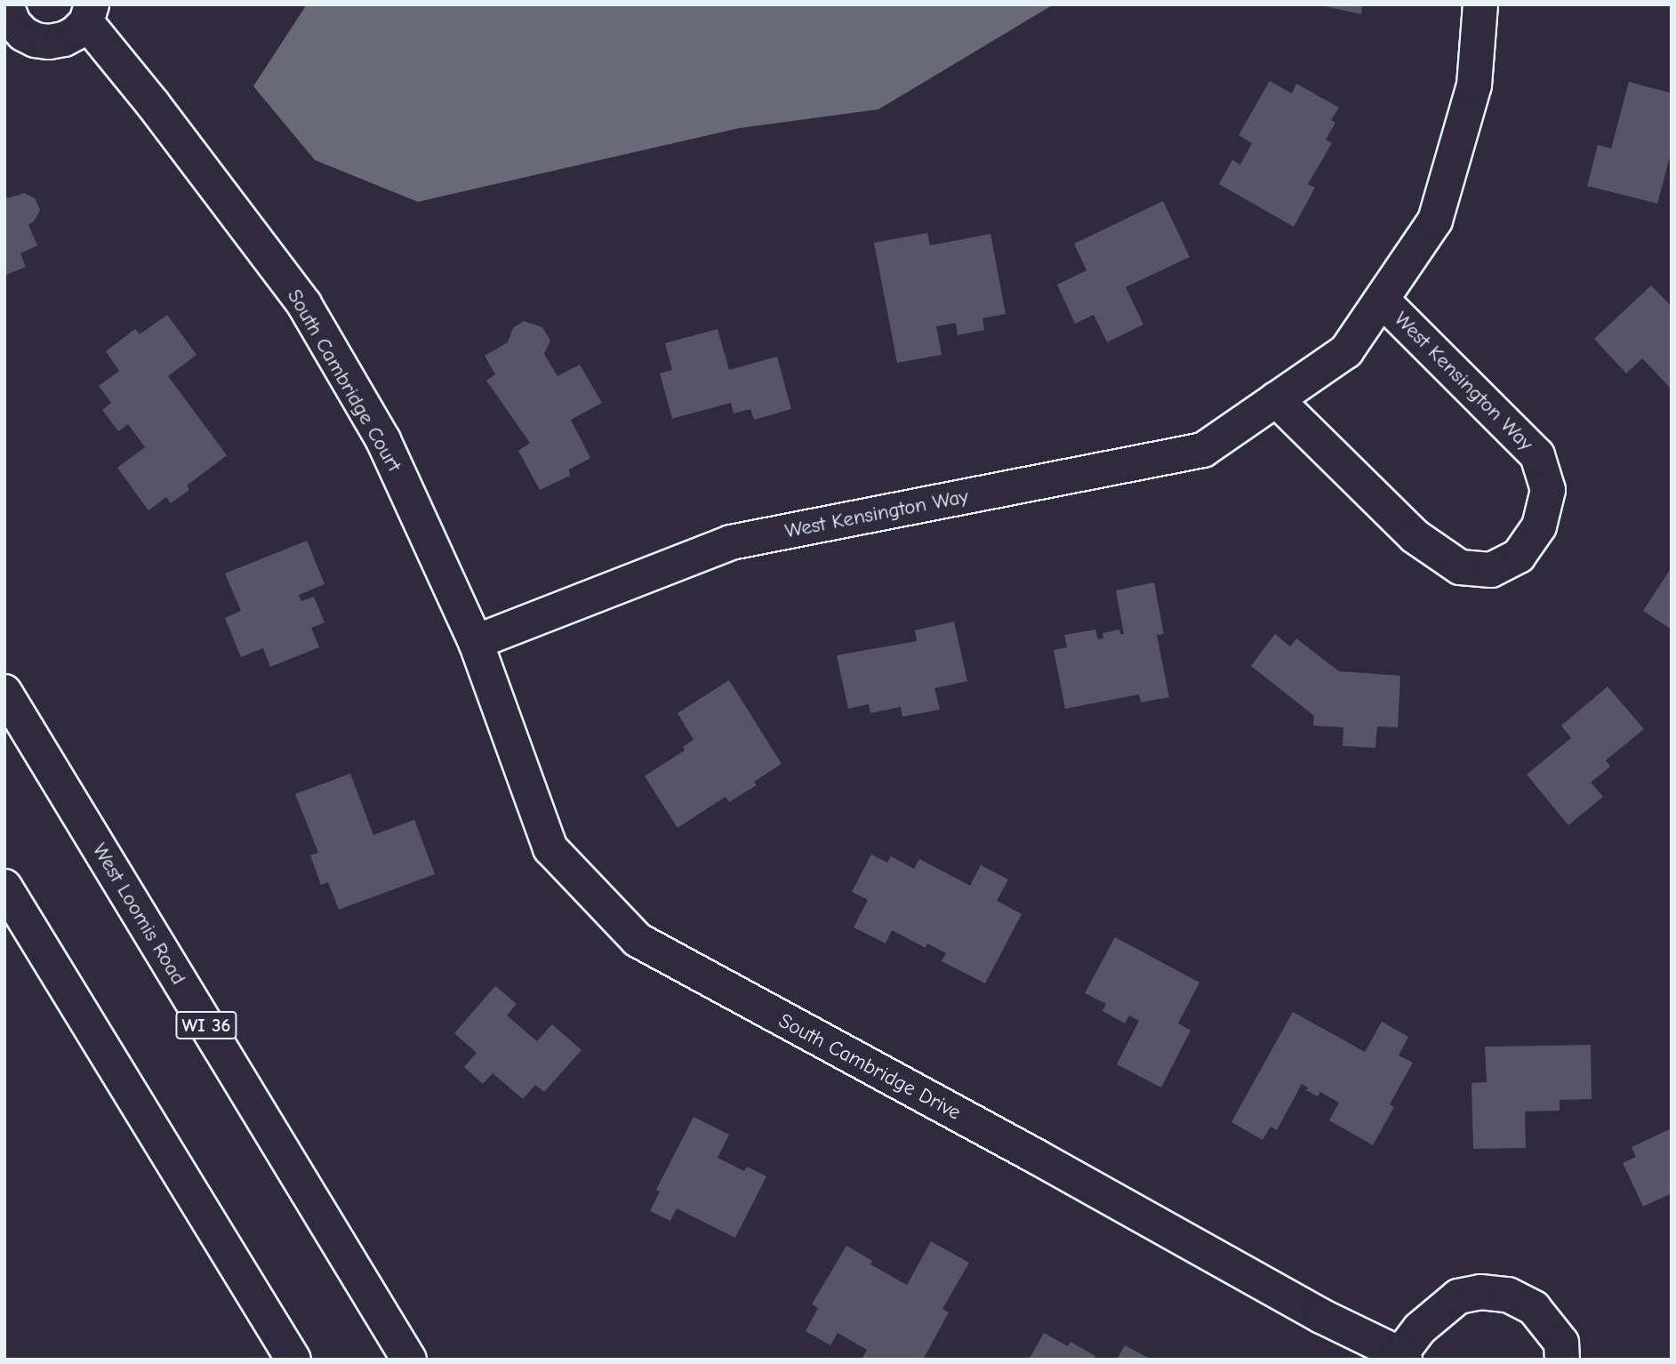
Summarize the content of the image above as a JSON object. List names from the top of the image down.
{
  "streets": {
    "street": [
      "South Cambridge Court",
      "West Kensington Way",
      "West Loomis Road",
      "WI 36",
      "South Cambridge Drive"
    ]
  },
  "crossings": [
    ["South Cambridge Court", "West Kensington Way"],
    ["South Cambridge Court", "South Cambridge Drive"],
    ["West Kensington Way", "South Cambridge Drive"]
  ]
}
